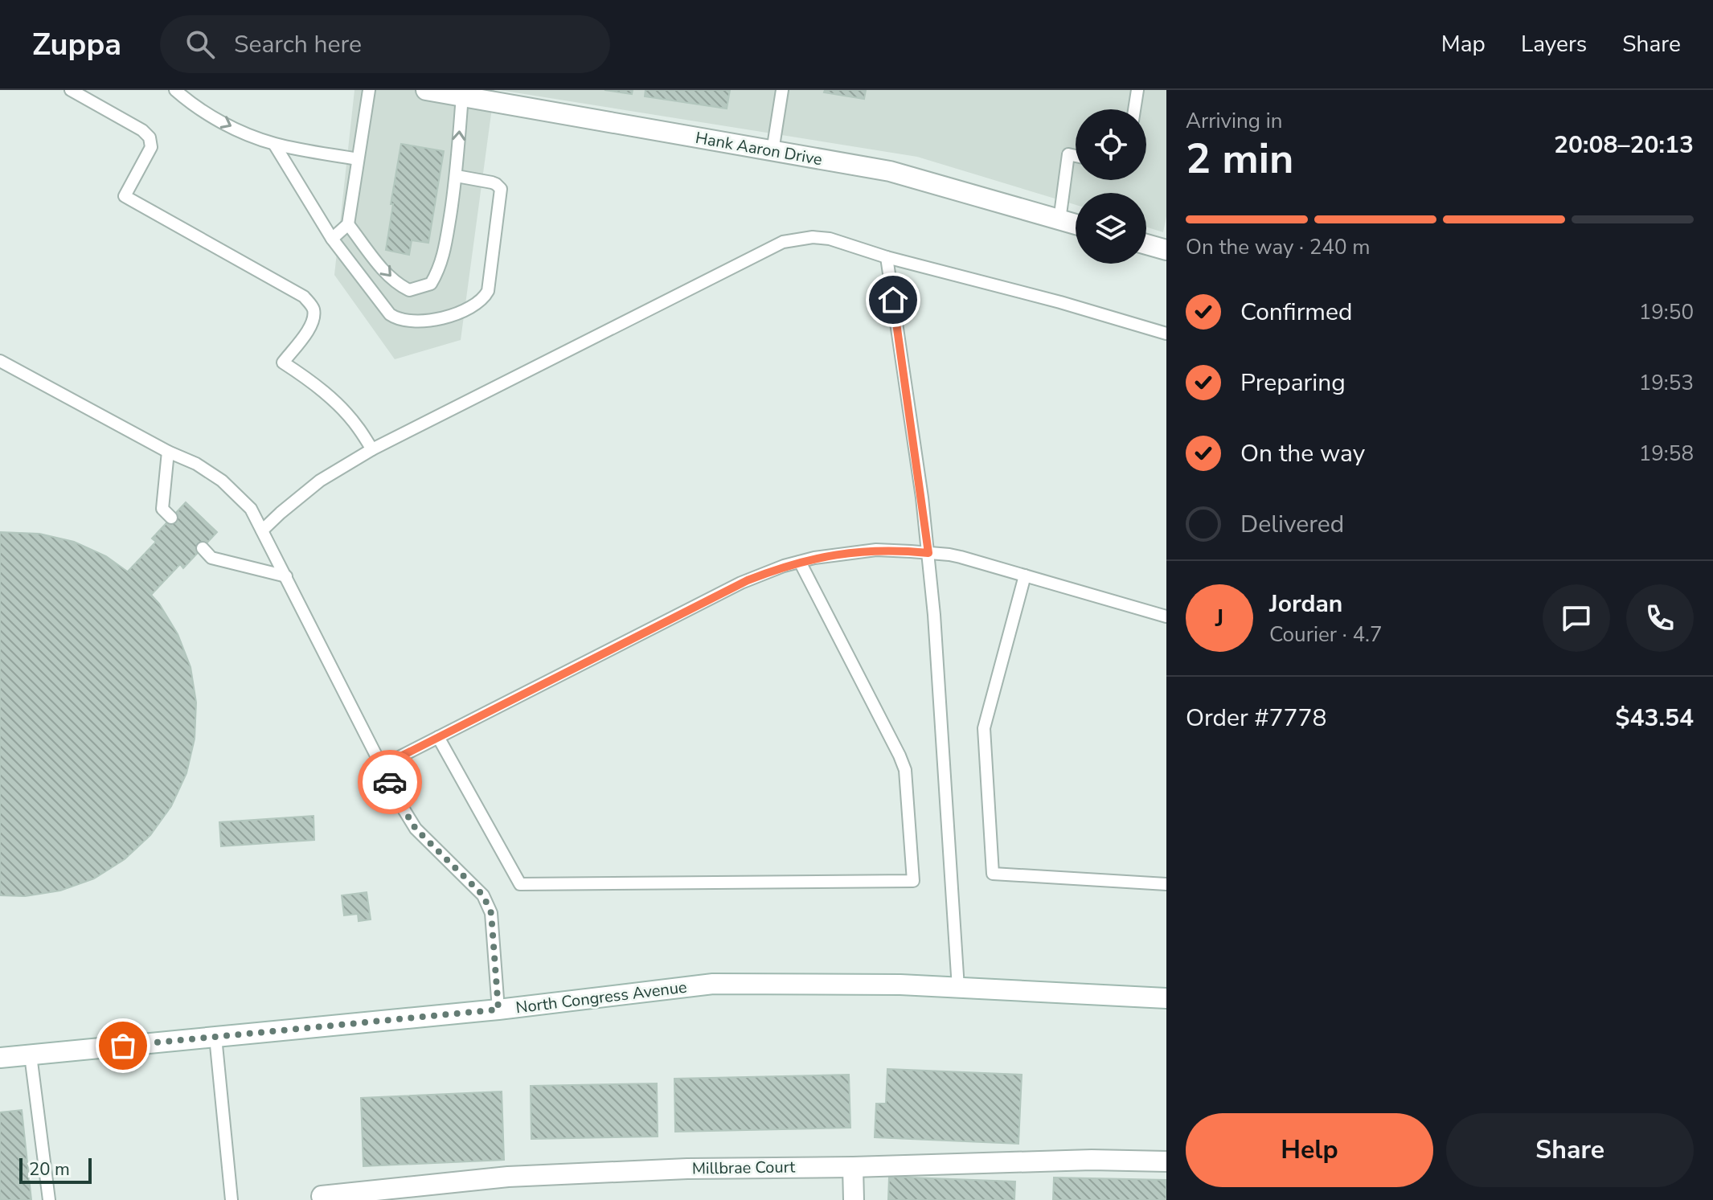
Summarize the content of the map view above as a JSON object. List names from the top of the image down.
{
  "streets": {
    "street": ["Hank Aaron Drive", "North Congress Avenue", "Millbrae Court"]
  },
  "scale_bar": "20 m",
  "page": {
    "header": "Zuppa",
    "search": "Search here",
    "nav": ["Map", "Layers", "Share"],
    "heading": ["2 min", "Arriving in", "20:08–20:13"],
    "panel": [
      "Jordan",
      "Courier · 4.7",
      "Order #7778",
      "$43.54"
    ],
    "bar": "On the way · 240 m",
    "list": [
      ["Confirmed", "19:50"],
      ["Preparing", "19:53"],
      ["On the way", "19:58"],
      "Delivered"
    ],
    "round": "J",
    "buttons": ["Help", "Share"],
    "scale": "20 m"
  }
}
